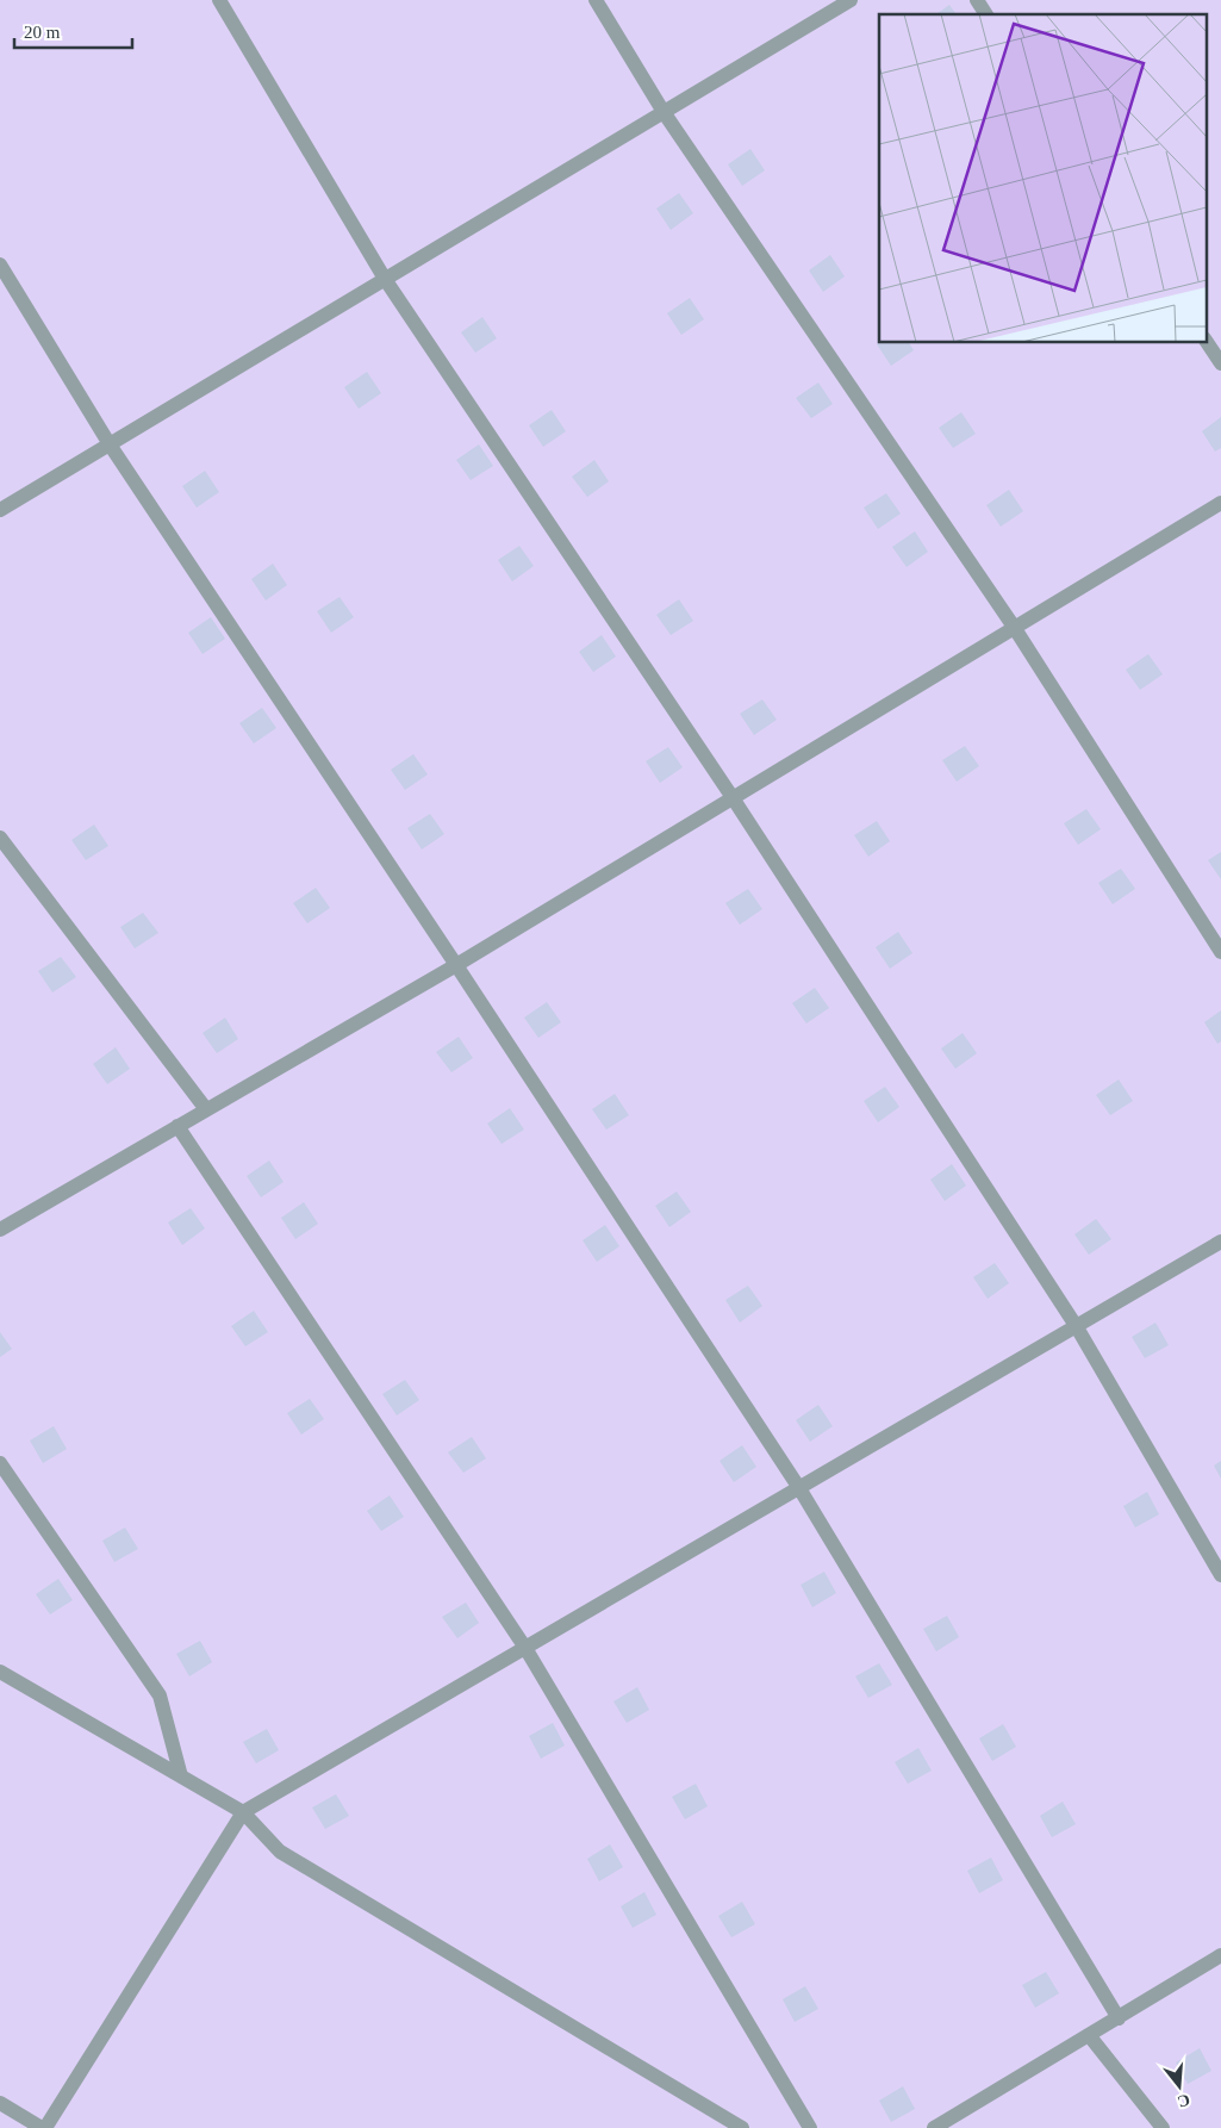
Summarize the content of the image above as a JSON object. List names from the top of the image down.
{
  "scale_bar": "20 m",
  "north": "bottom"
}
